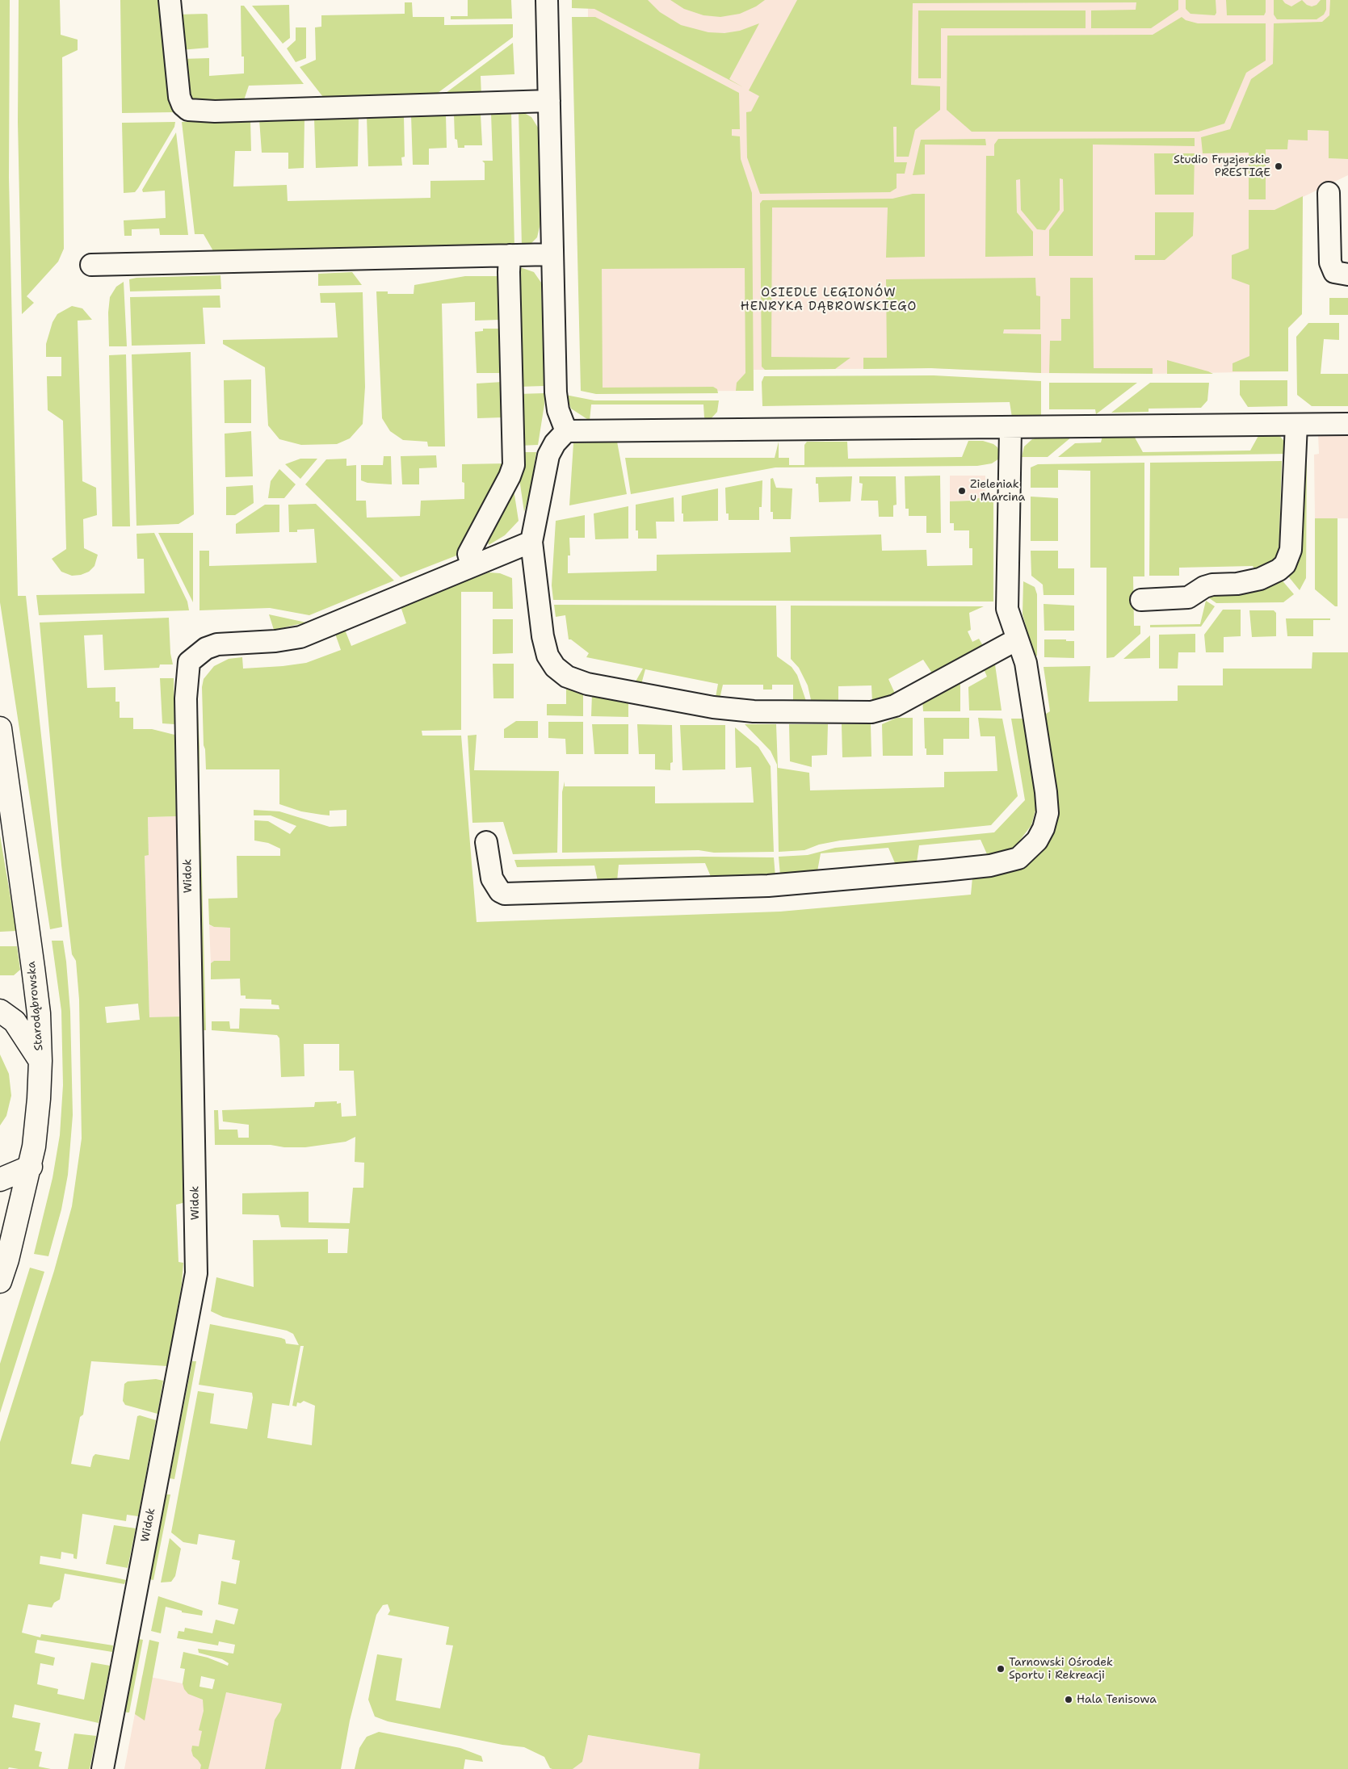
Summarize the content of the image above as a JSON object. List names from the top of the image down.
{
  "streets": {
    "street": ["Widok", "Starodąbrowska"]
  },
  "districts": ["OSIEDLE LEGIONÓW HENRYKA DĄBROWSKIEGO"],
  "places": [
    "Studio Fryzjerskie PRESTIGE",
    "Zieleniak u Marcina",
    "Tarnowski Ośrodek Sportu i Rekreacji",
    "Hala Tenisowa"
  ]
}
